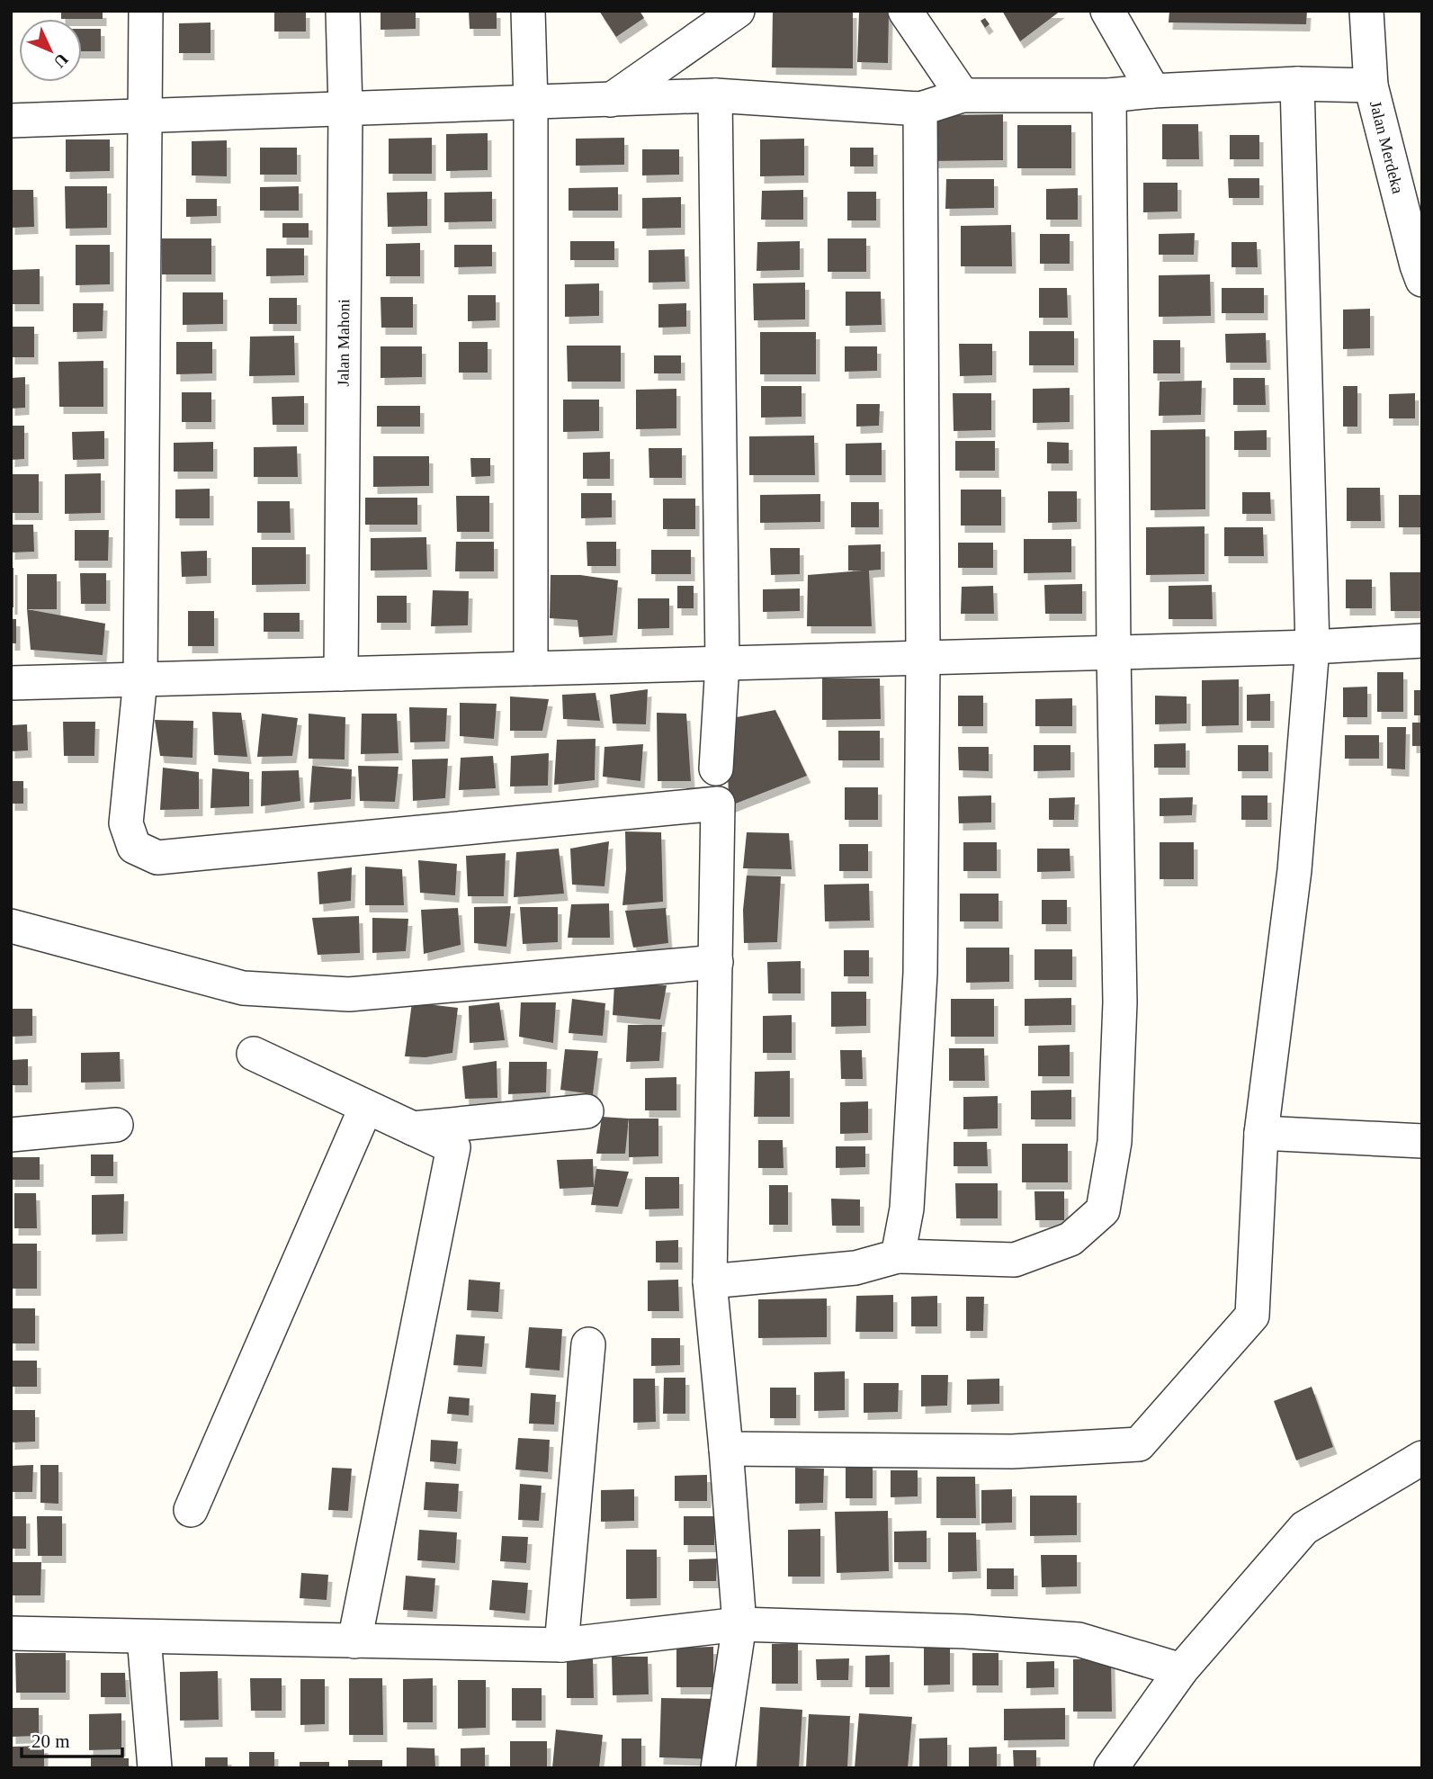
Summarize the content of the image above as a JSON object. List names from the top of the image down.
{
  "streets": {
    "street": ["Jalan Merdeka", "Jalan Mahoni"]
  },
  "scale_bar": "20 m",
  "north": "bottom right"
}
